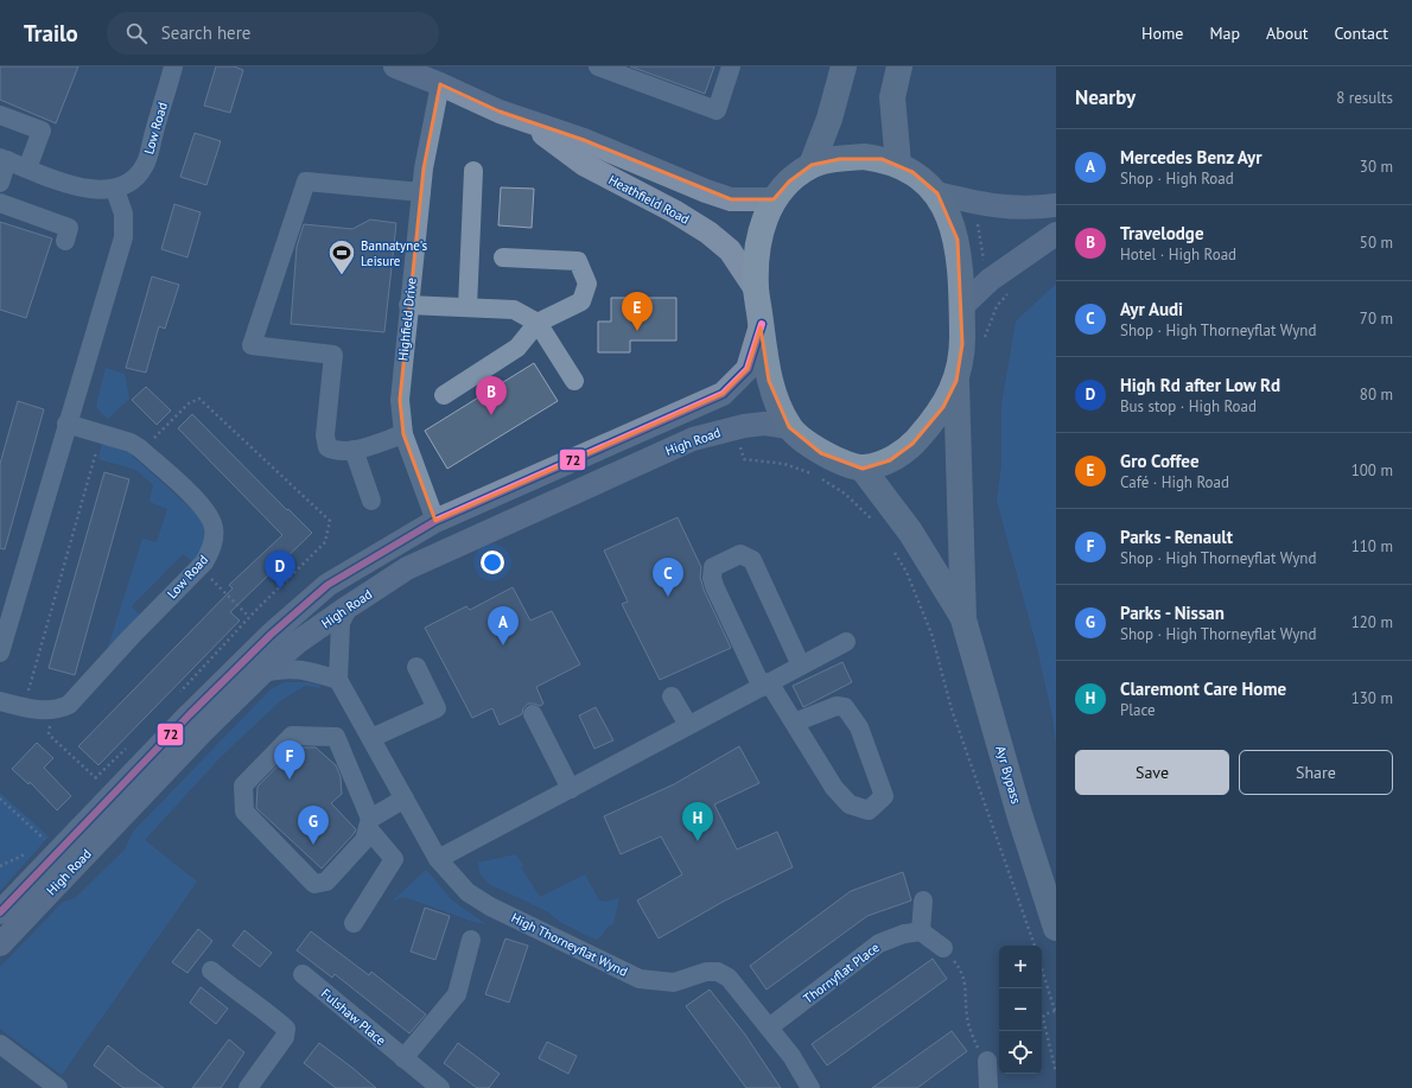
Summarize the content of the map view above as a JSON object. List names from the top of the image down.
{
  "streets": {
    "highway": ["Ayr Bypass"],
    "main road": ["Heathfield Road", "High Road"],
    "street": [
      "Low Road",
      "Highfield Drive",
      "High Thorneyflat Wynd",
      "Thornyflat Place",
      "Fulshaw Place"
    ]
  },
  "crossings": [
    ["Heathfield Road", "Highfield Drive"],
    ["Highfield Drive", "High Road"],
    ["High Thorneyflat Wynd", "Thornyflat Place"]
  ],
  "places": {
    "sports": ["Bannatyne's Leisure"]
  },
  "lines": ["transit line 72"],
  "page": {
    "header": "Trailo",
    "search": "Search here",
    "nav": [
      "Home",
      "Map",
      "About",
      "Contact"
    ],
    "heading": ["Nearby", "8 results"],
    "list": [
      {
        "mark": "A",
        "name": "Mercedes Benz Ayr",
        "note": "Shop · High Road",
        "value": "30 m"
      },
      {
        "mark": "B",
        "name": "Travelodge",
        "note": "Hotel · High Road",
        "value": "50 m"
      },
      {
        "mark": "C",
        "name": "Ayr Audi",
        "note": "Shop · High Thorneyflat Wynd",
        "value": "70 m"
      },
      {
        "mark": "D",
        "name": "High Rd after Low Rd",
        "note": "Bus stop · High Road",
        "value": "80 m"
      },
      {
        "mark": "E",
        "name": "Gro Coffee",
        "note": "Café · High Road",
        "value": "100 m"
      },
      {
        "mark": "F",
        "name": "Parks - Renault",
        "note": "Shop · High Thorneyflat Wynd",
        "value": "110 m"
      },
      {
        "mark": "G",
        "name": "Parks - Nissan",
        "note": "Shop · High Thorneyflat Wynd",
        "value": "120 m"
      },
      {
        "mark": "H",
        "name": "Claremont Care Home",
        "note": "Place",
        "value": "130 m"
      }
    ],
    "pins": [
      "E",
      "B",
      "D",
      "C",
      "A",
      "F",
      "H",
      "G"
    ],
    "buttons": ["Save", "Share"],
    "map_buttons": ["+", "−"]
  }
}
